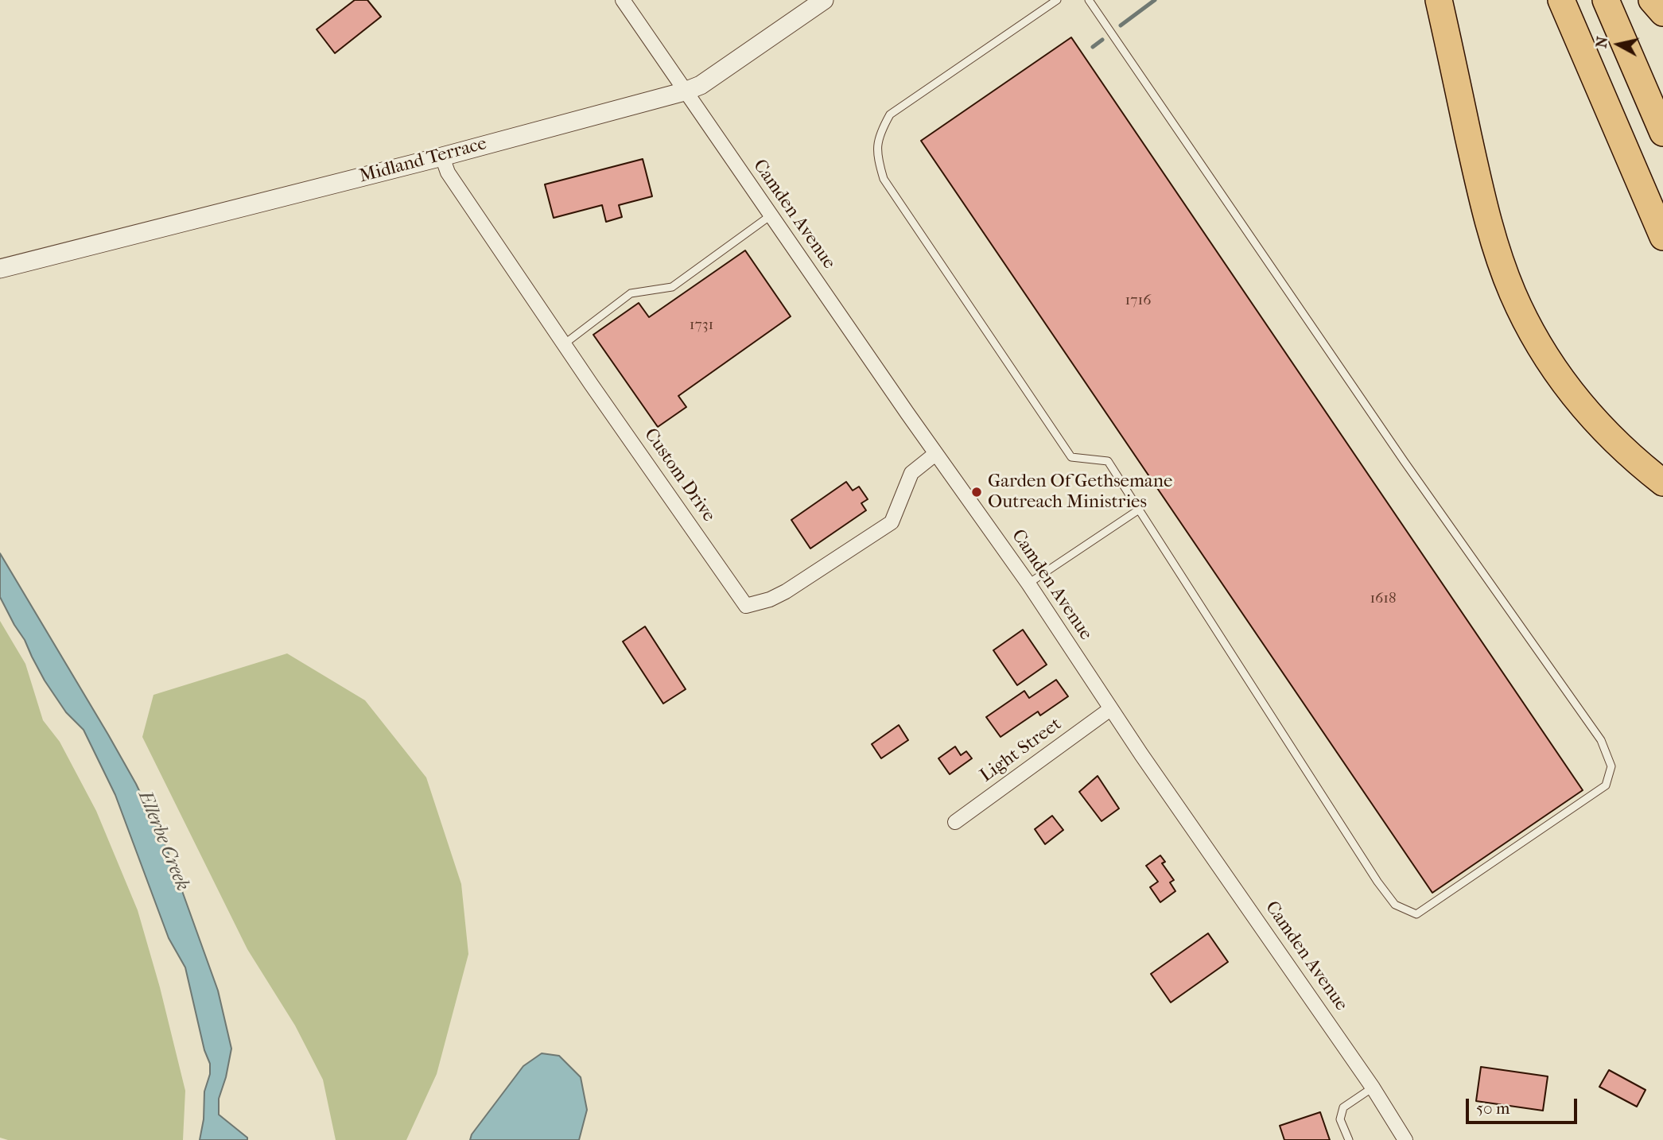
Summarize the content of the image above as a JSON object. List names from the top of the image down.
{
  "streets": {
    "street": [
      "Midland Terrace",
      "Camden Avenue",
      "Custom Drive",
      "Light Street"
    ]
  },
  "crossings": [
    ["Midland Terrace", "Camden Avenue"],
    ["Midland Terrace", "Custom Drive"],
    ["Camden Avenue", "Custom Drive"],
    ["Camden Avenue", "Light Street"]
  ],
  "water": ["Ellerbe Creek"],
  "places": ["Garden Of Gethsemane Outreach Ministries"],
  "house_numbers": ["1716", "1731", "1618"],
  "scale_bar": "50 m",
  "north": "left"
}
